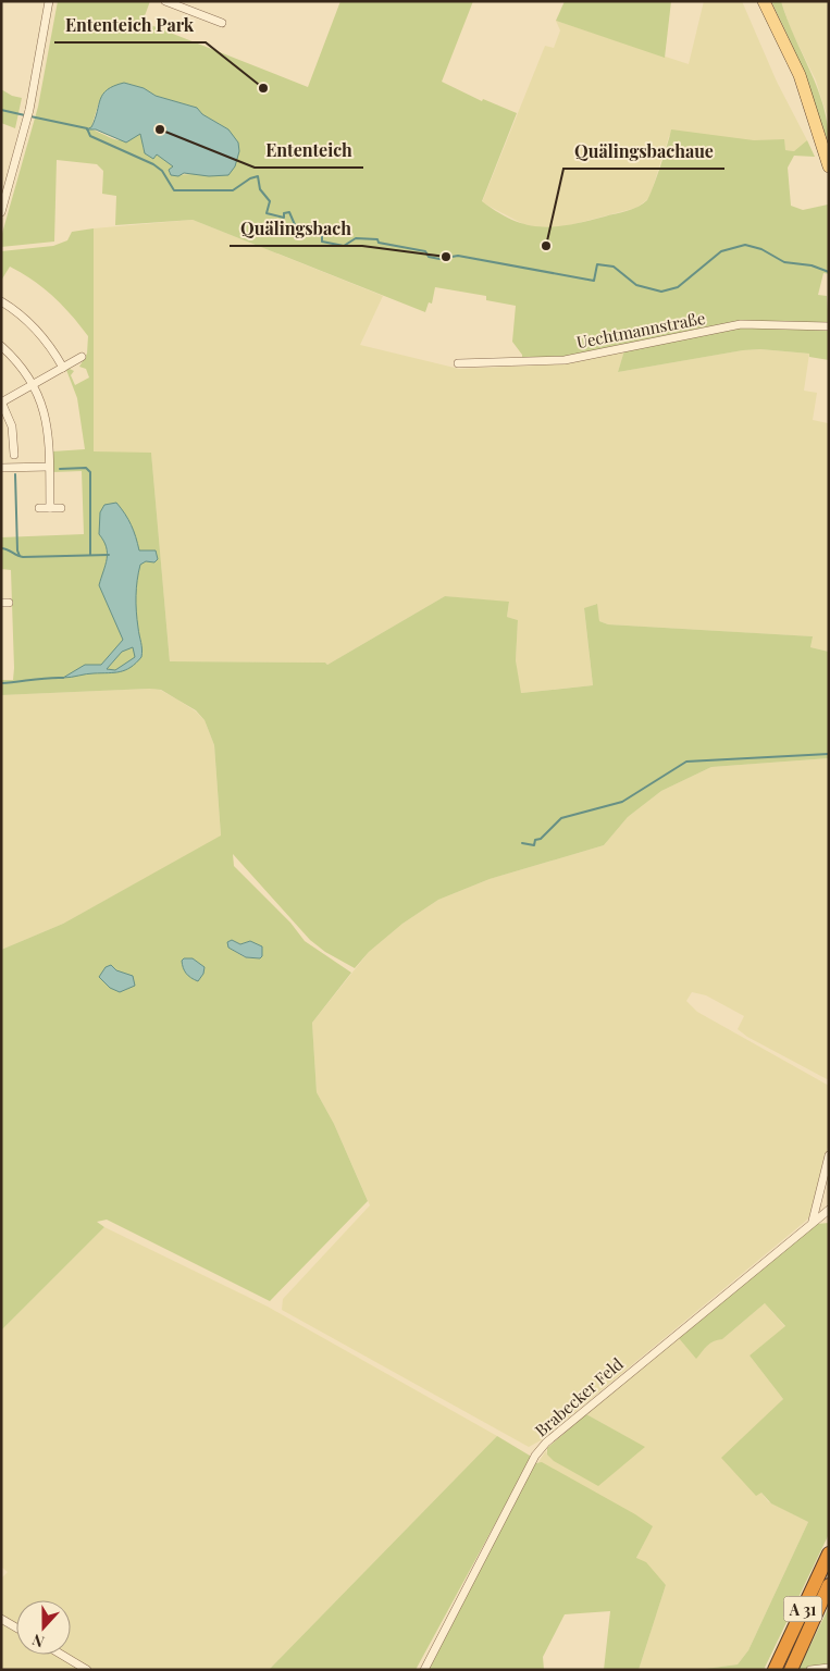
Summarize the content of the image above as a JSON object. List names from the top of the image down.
{
  "streets": {
    "highway": ["A 31"],
    "street": ["Uechtmannstraße", "Brabecker Feld"]
  },
  "places": [
    "Ententeich Park",
    "Ententeich",
    "Quälingsbachaue",
    "Quälingsbach"
  ],
  "north": "bottom"
}
